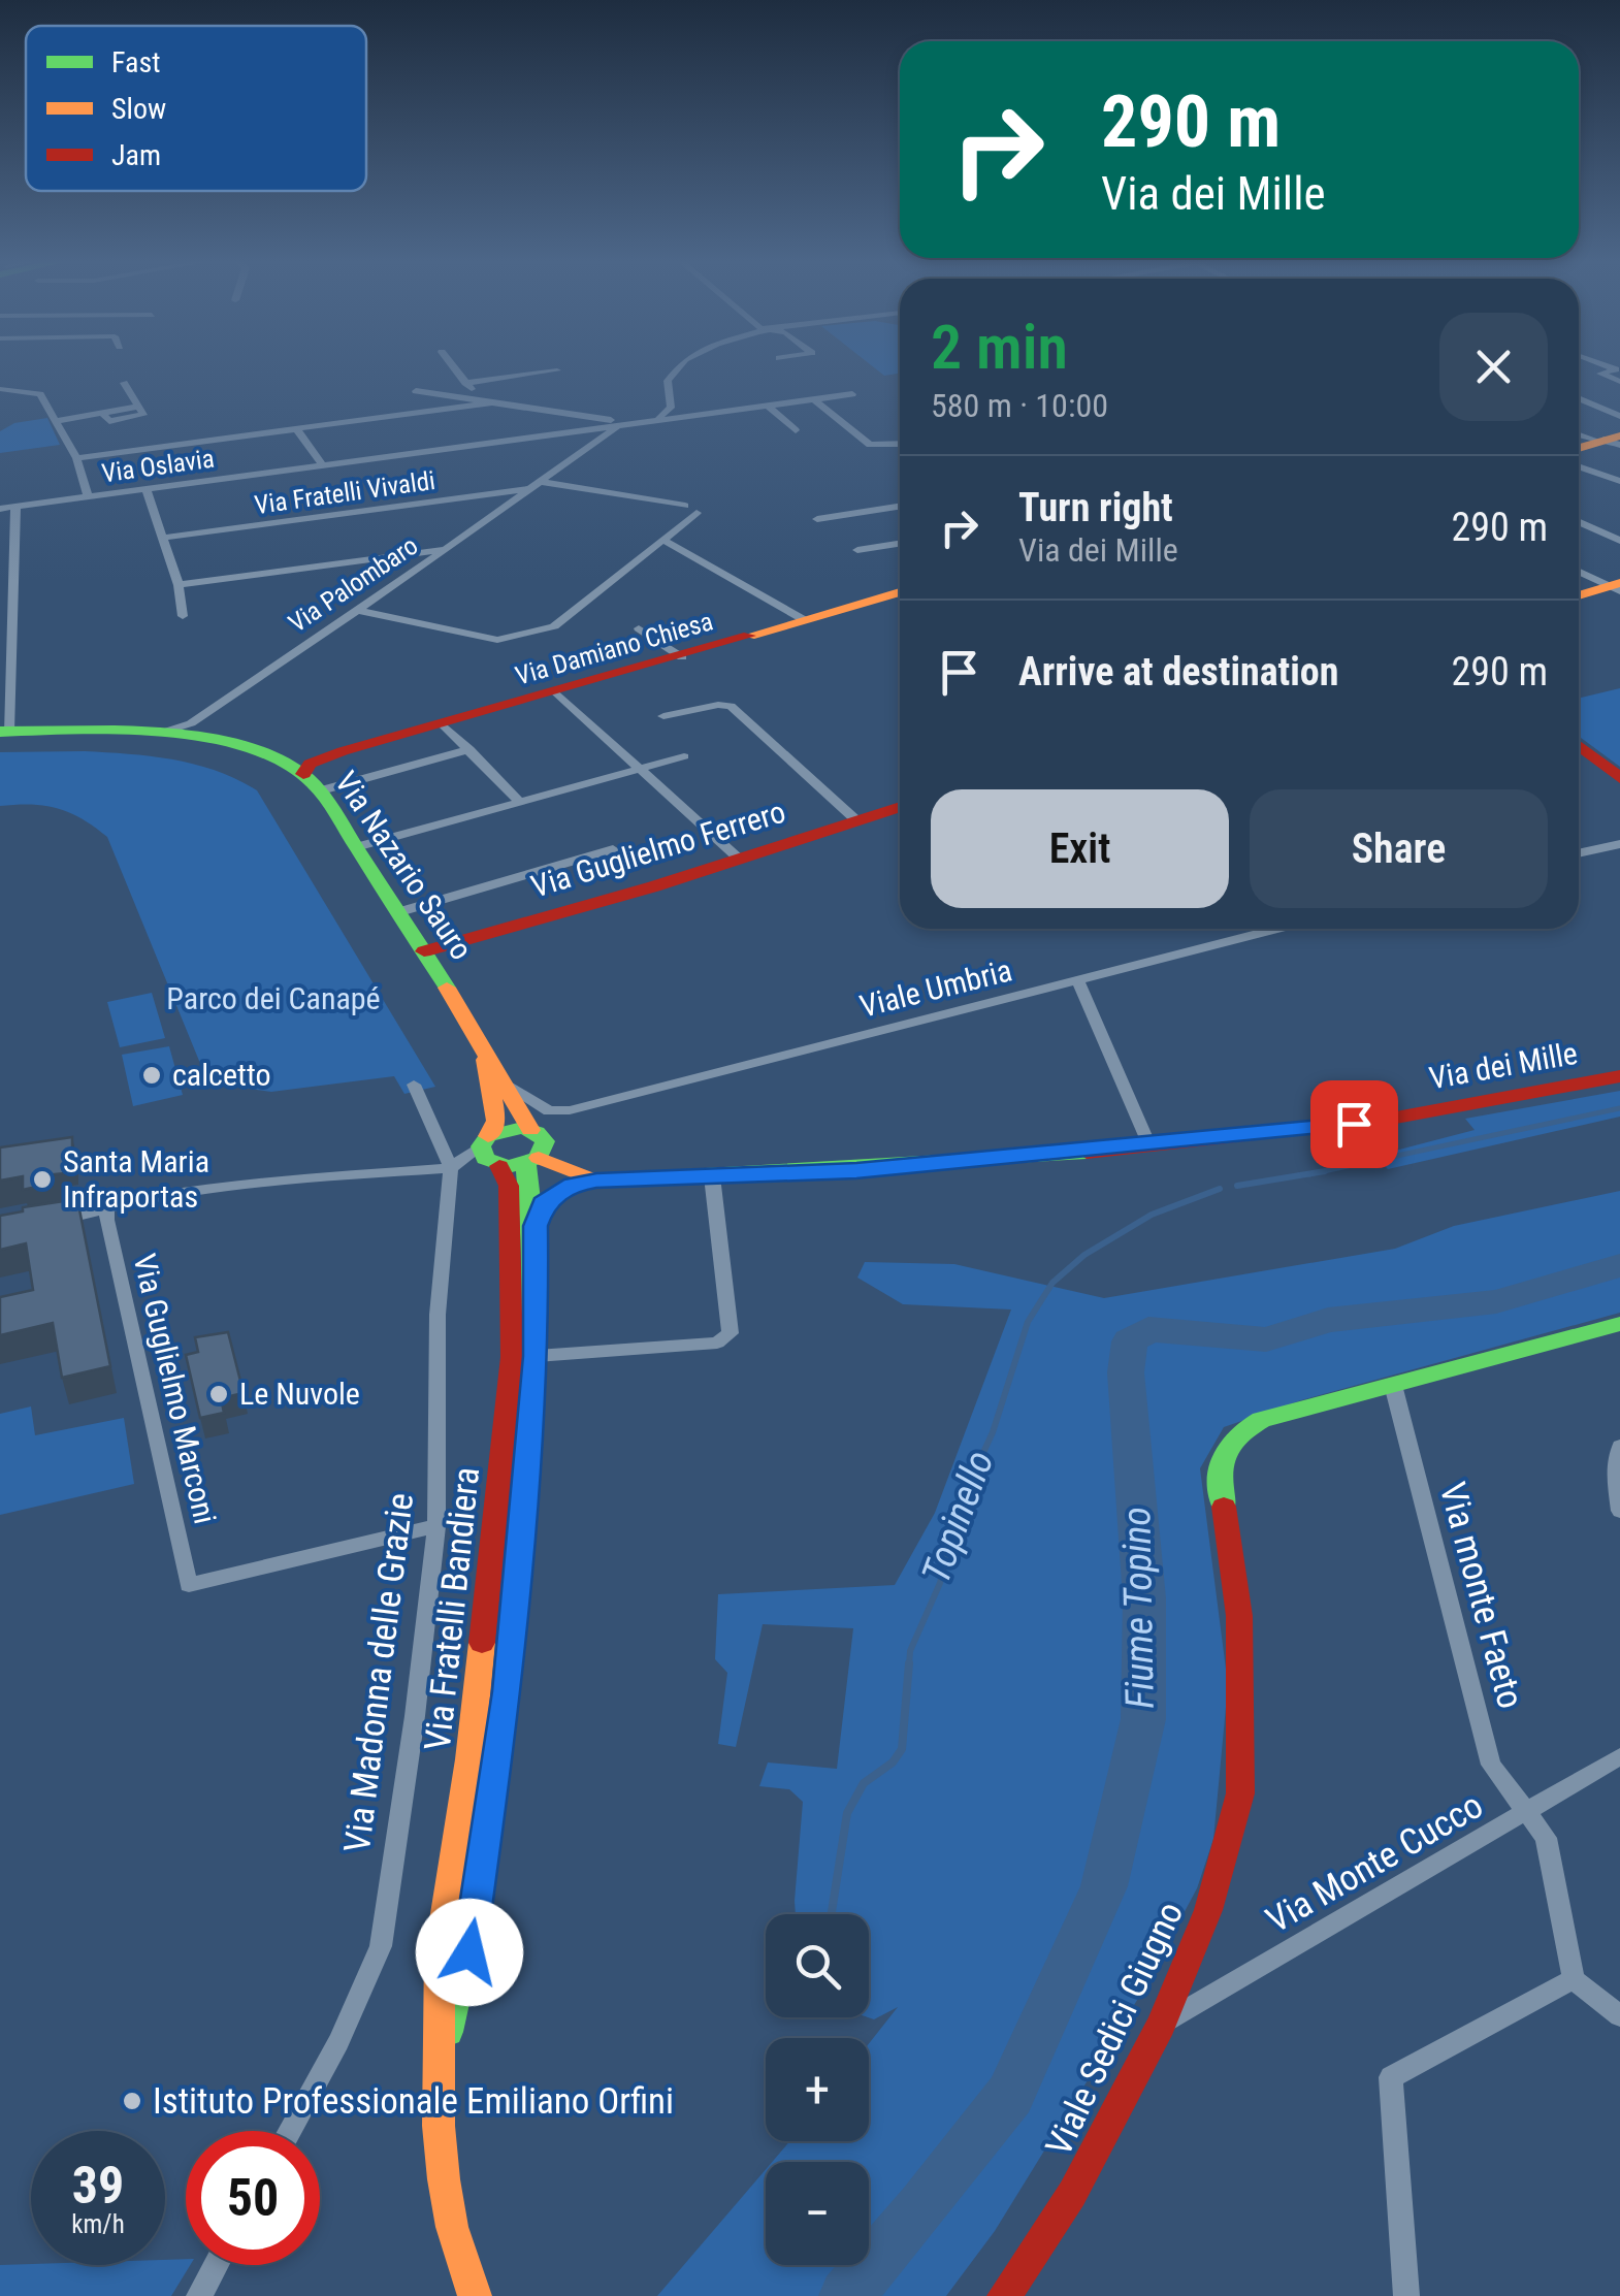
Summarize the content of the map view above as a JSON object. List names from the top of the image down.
{
  "streets": {
    "main road": [
      "Via Damiano Chiesa",
      "Via Guglielmo Ferrero",
      "Via Nazario Sauro",
      "Via dei Mille",
      "Via Fratelli Bandiera",
      "Viale Sedici Giugno"
    ],
    "street": [
      "Via Oslavia",
      "Via Fratelli Vivaldi",
      "Via Palombaro",
      "Viale Umbria",
      "Via Guglielmo Marconi",
      "Via monte Faeto",
      "Via Madonna delle Grazie",
      "Via Monte Cucco"
    ]
  },
  "crossings": [
    ["Via Oslavia", "Via Palombaro"],
    ["Via Fratelli Vivaldi", "Via Palombaro"],
    ["Via Palombaro", "Via Nazario Sauro"],
    ["Via Damiano Chiesa", "Via Nazario Sauro"],
    ["Via Guglielmo Ferrero", "Via Nazario Sauro"],
    ["Via Nazario Sauro", "Viale Umbria"],
    ["Via Nazario Sauro", "Via Fratelli Bandiera"],
    ["Viale Umbria", "Via Fratelli Bandiera"],
    ["Via dei Mille", "Via Fratelli Bandiera"],
    ["Via Guglielmo Marconi", "Via Madonna delle Grazie"],
    ["Via monte Faeto", "Via Monte Cucco"],
    ["Via monte Faeto", "Viale Sedici Giugno"],
    ["Via Monte Cucco", "Viale Sedici Giugno"]
  ],
  "water": ["Topinello", "Fiume Topino"],
  "parks": ["Parco dei Canapé"],
  "places": [
    "calcetto",
    "Santa Maria Infraportas",
    "Le Nuvole",
    "Istituto Professionale Emiliano Orfini"
  ],
  "legend": ["Fast", "Slow", "Jam"],
  "page": {
    "turn": ["290 m", "Via dei Mille"],
    "heading": ["2 min", "580 m · 10:00"],
    "list": [
      {
        "name": "Turn right",
        "note": "Via dei Mille",
        "value": "290 m"
      },
      {
        "name": "Arrive at destination",
        "value": "290 m"
      }
    ],
    "buttons": ["Exit", "Share"],
    "map_buttons": ["+", "−"],
    "speed": "39 km/h",
    "limit": "50"
  }
}
